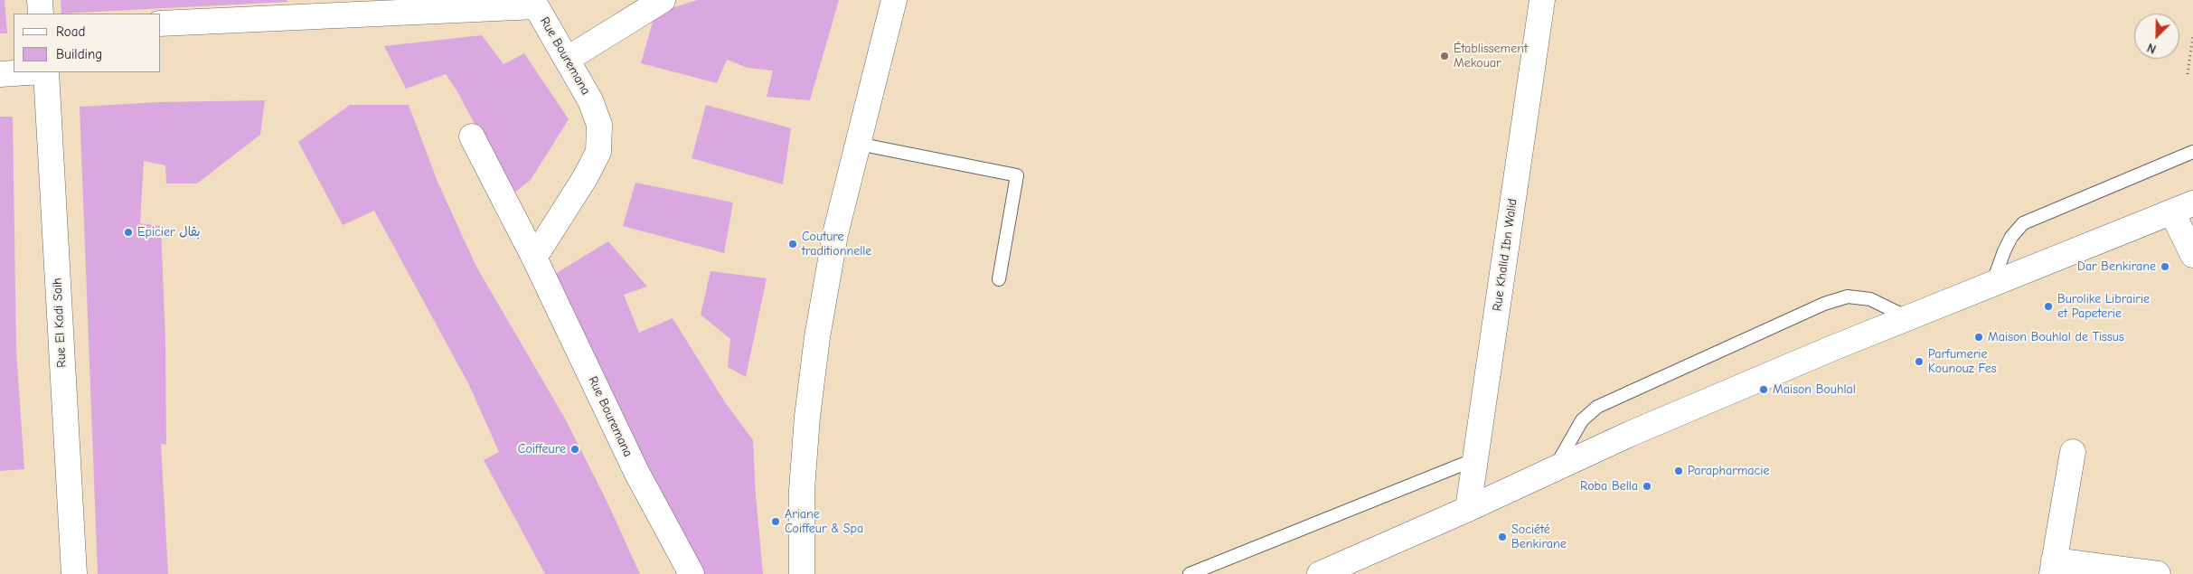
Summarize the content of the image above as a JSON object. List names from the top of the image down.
{
  "streets": {
    "street": ["Rue Bouremana", "Rue Khalid Ibn Walid", "Rue El Kadi Saih"]
  },
  "places": [
    "Établissement Mekouar",
    "Epicier بقال",
    "Couture traditionnelle",
    "Dar Benkirane",
    "Burolike Librairie et Papeterie",
    "Maison Bouhlal de Tissus",
    "Parfumerie Kounouz Fes",
    "Maison Bouhlal",
    "Coiffeure",
    "Parapharmacie",
    "Roba Bella",
    "Ariane Coiffeur & Spa",
    "Société Benkirane"
  ],
  "legend": ["Road", "Building"],
  "north": "bottom left"
}
